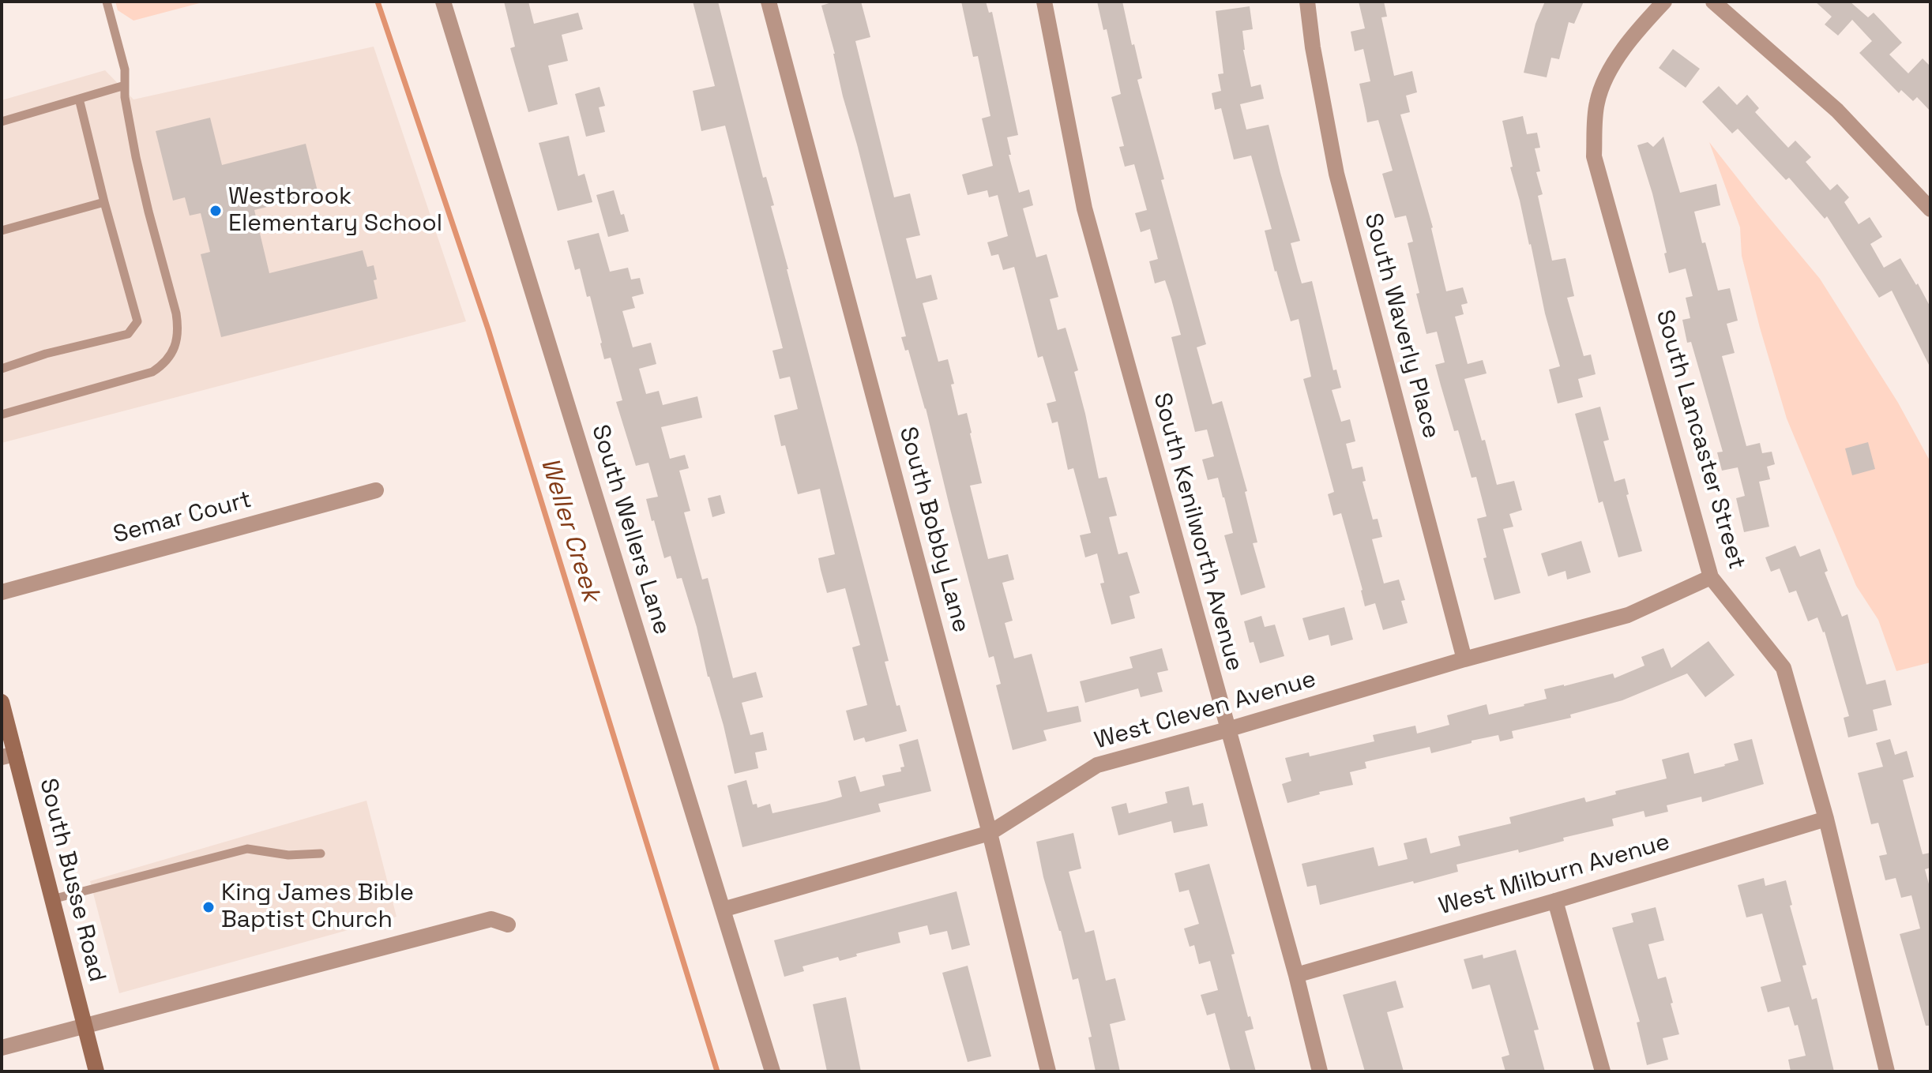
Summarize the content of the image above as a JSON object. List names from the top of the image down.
{
  "streets": {
    "main road": ["South Busse Road"],
    "street": [
      "South Waverly Place",
      "South Lancaster Street",
      "Semar Court",
      "South Wellers Lane",
      "South Bobby Lane",
      "South Kenilworth Avenue",
      "West Cleven Avenue",
      "West Milburn Avenue"
    ]
  },
  "crossings": [
    ["South Waverly Place", "West Cleven Avenue"],
    ["South Lancaster Street", "West Cleven Avenue"],
    ["South Lancaster Street", "West Milburn Avenue"],
    ["South Wellers Lane", "West Cleven Avenue"],
    ["South Bobby Lane", "West Cleven Avenue"],
    ["South Kenilworth Avenue", "West Cleven Avenue"],
    ["South Kenilworth Avenue", "West Milburn Avenue"]
  ],
  "water": ["Weller Creek"],
  "places": ["Westbrook Elementary School", "King James Bible Baptist Church"]
}
